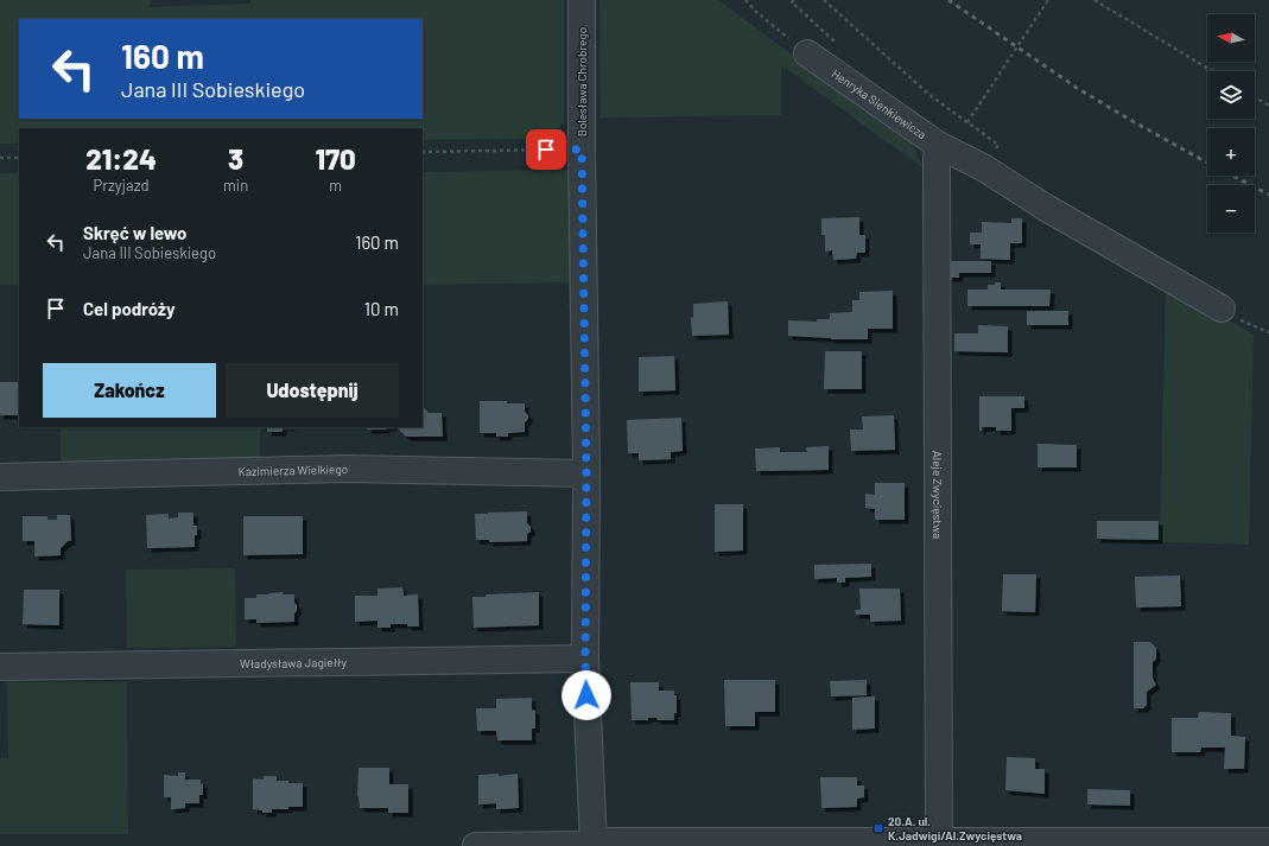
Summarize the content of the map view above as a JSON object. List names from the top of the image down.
{
  "streets": {
    "street": [
      "Bolesława Chrobrego",
      "Henryka Sienkiewicza",
      "Kazimierza Wielkiego",
      "Aleje Zwycięstwa",
      "Władysława Jagiełły"
    ]
  },
  "crossings": [
    ["Bolesława Chrobrego", "Kazimierza Wielkiego"],
    ["Bolesława Chrobrego", "Władysława Jagiełły"],
    ["Henryka Sienkiewicza", "Aleje Zwycięstwa"]
  ],
  "places": {
    "transit": ["20.A. ul. K.Jadwigi/Al.Zwycięstwa"]
  },
  "north": "left",
  "page": {
    "map_buttons": ["+", "−"],
    "turn": ["160 m", "Jana III Sobieskiego"],
    "eta": [
      "21:24",
      "Przyjazd",
      "3",
      "min",
      "170",
      "m"
    ],
    "list": [
      {
        "name": "Skręć w lewo",
        "note": "Jana III Sobieskiego",
        "value": "160 m"
      },
      {
        "name": "Cel podróży",
        "value": "10 m"
      }
    ],
    "buttons": ["Zakończ", "Udostępnij"]
  }
}
